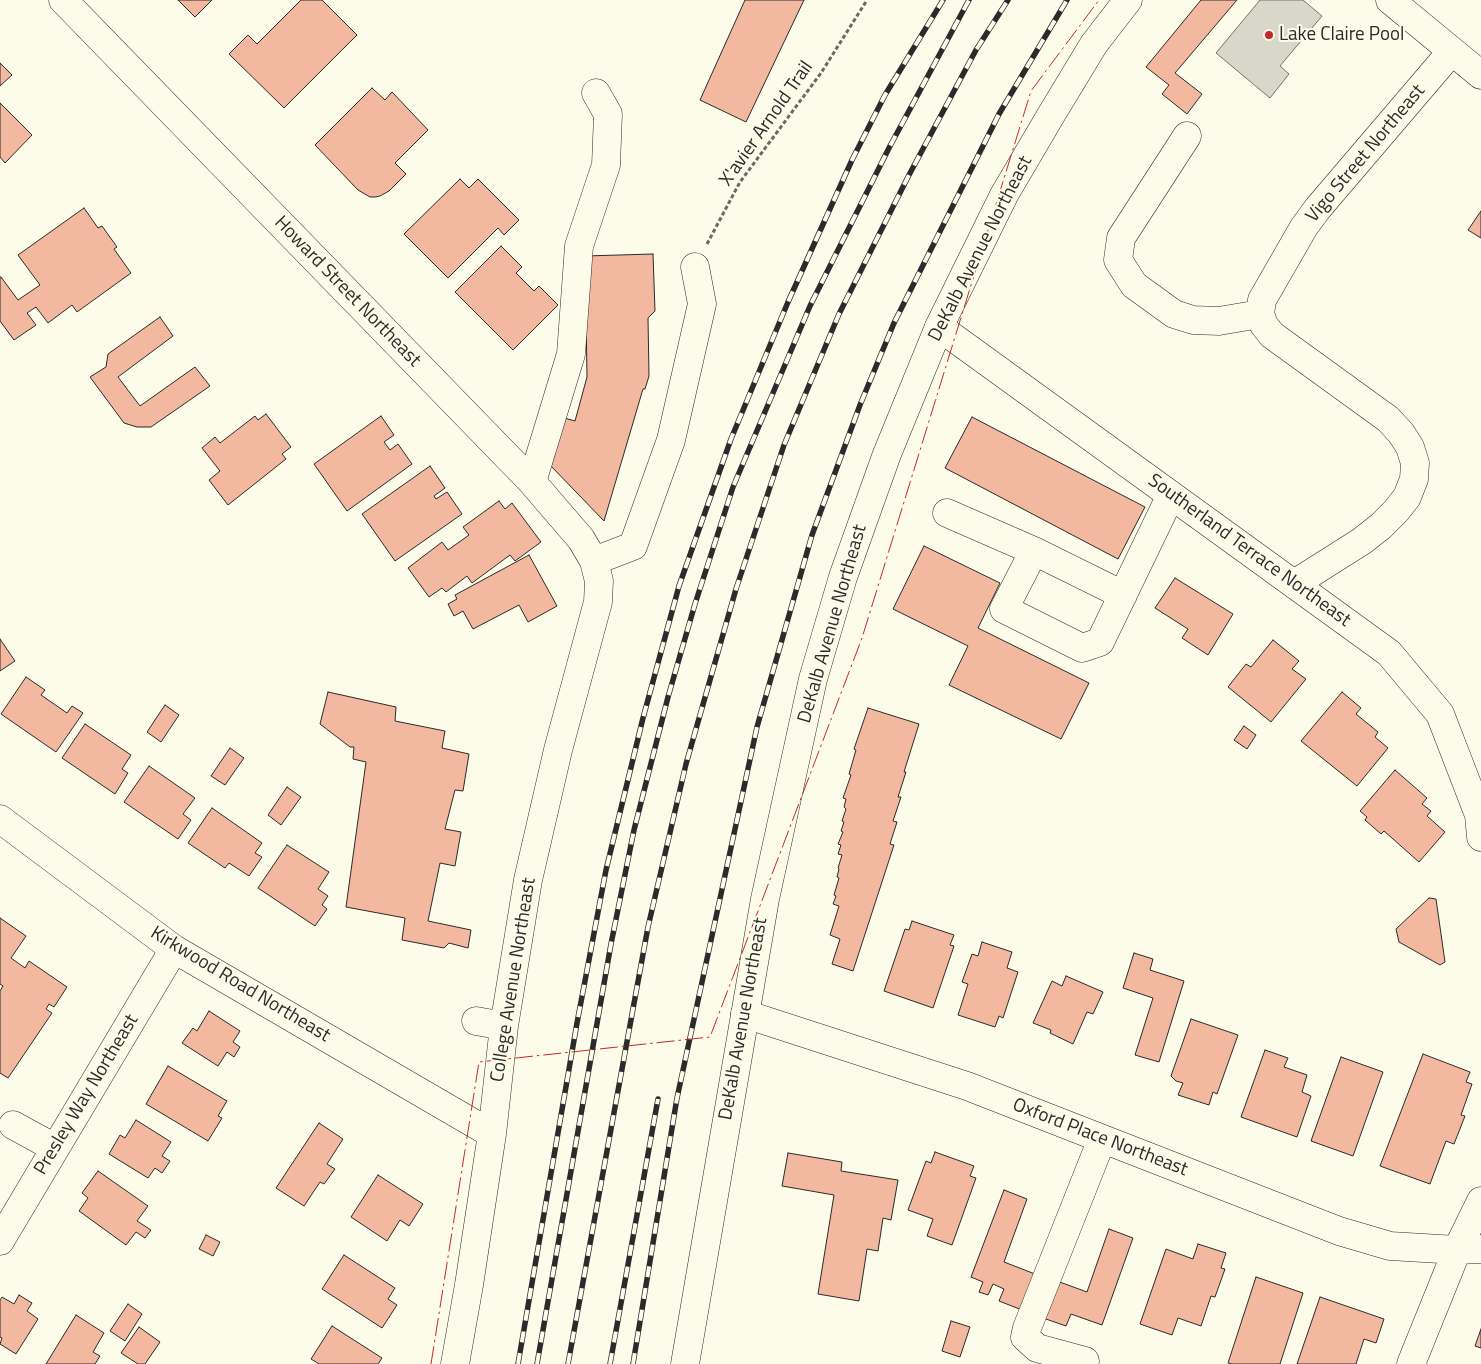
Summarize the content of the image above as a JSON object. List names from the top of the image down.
{
  "streets": {
    "street": [
      "Vigo Street Northeast",
      "DeKalb Avenue Northeast",
      "Howard Street Northeast",
      "Southerland Terrace Northeast",
      "College Avenue Northeast",
      "Kirkwood Road Northeast",
      "Presley Way Northeast",
      "Oxford Place Northeast"
    ],
    "path": ["X'avier Arnold Trail"]
  },
  "crossings": [
    ["DeKalb Avenue Northeast", "Southerland Terrace Northeast"],
    ["DeKalb Avenue Northeast", "Oxford Place Northeast"],
    ["Howard Street Northeast", "College Avenue Northeast"],
    ["College Avenue Northeast", "Kirkwood Road Northeast"],
    ["Kirkwood Road Northeast", "Presley Way Northeast"]
  ],
  "places": ["Lake Claire Pool"]
}
